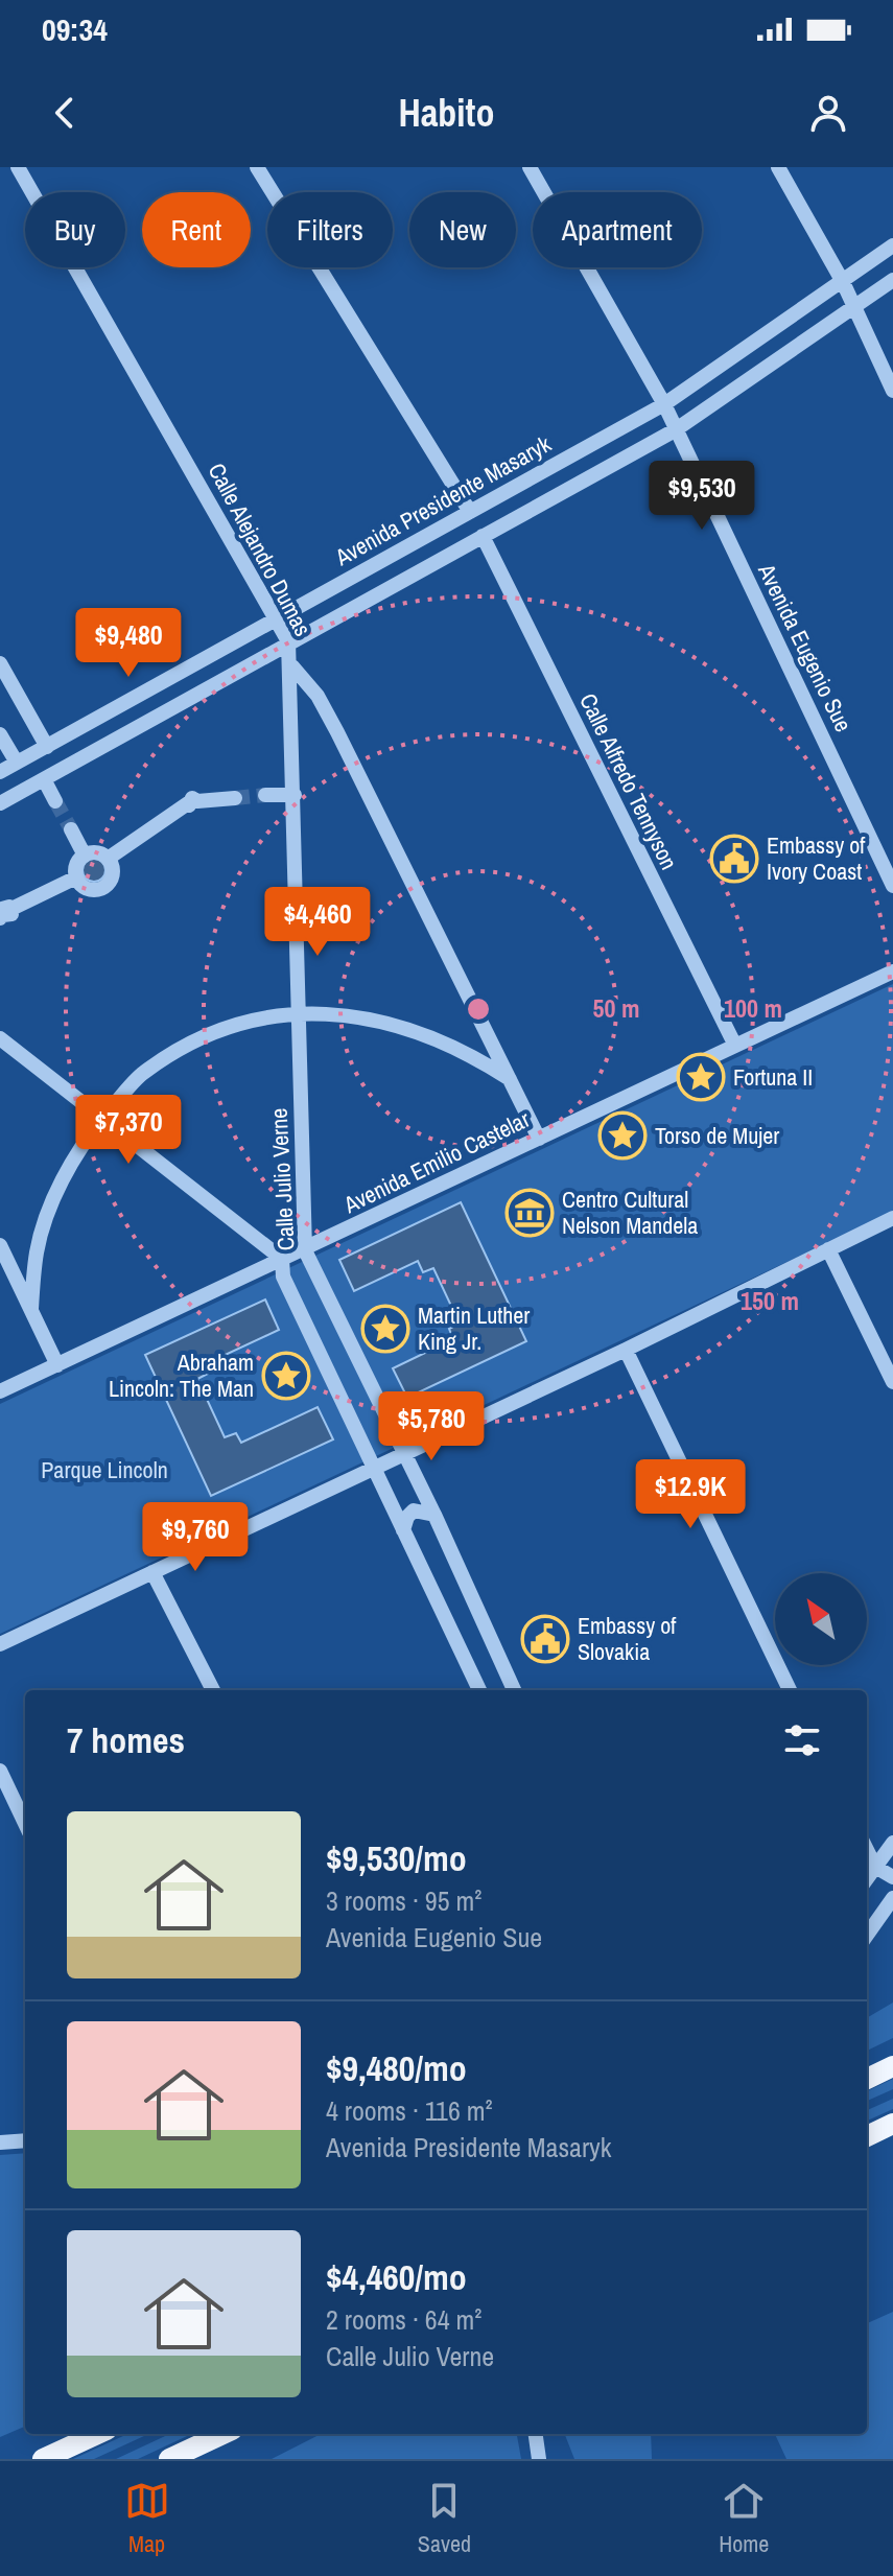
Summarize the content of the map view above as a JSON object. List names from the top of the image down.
{
  "streets": {
    "street": [
      "Avenida Presidente Masaryk",
      "Calle Alejandro Dumas",
      "Avenida Eugenio Sue",
      "Calle Alfredo Tennyson",
      "Avenida Emilio Castelar",
      "Calle Julio Verne"
    ]
  },
  "crossings": [
    ["Avenida Presidente Masaryk", "Calle Alejandro Dumas"],
    ["Avenida Presidente Masaryk", "Avenida Eugenio Sue"],
    ["Calle Alejandro Dumas", "Avenida Emilio Castelar"],
    ["Calle Alejandro Dumas", "Calle Julio Verne"],
    ["Calle Alfredo Tennyson", "Avenida Emilio Castelar"],
    ["Avenida Emilio Castelar", "Calle Julio Verne"]
  ],
  "parks": ["Parque Lincoln"],
  "places": {
    "public building": ["Embassy of Ivory Coast", "Embassy of Slovakia"],
    "place": [
      "Fortuna II",
      "Torso de Mujer",
      "Martin Luther King Jr.",
      "Abraham Lincoln: The Man"
    ],
    "museum": ["Centro Cultural Nelson Mandela"]
  },
  "north": "top left",
  "page": {
    "status": "09:34",
    "header": "Habito",
    "chip": [
      "Buy",
      "Rent",
      "Filters",
      "New",
      "Apartment"
    ],
    "price": [
      "$9,530",
      "$9,480",
      "$4,460",
      "$7,370",
      "$5,780",
      "$12.9K",
      "$9,760"
    ],
    "heading": "7 homes",
    "list": [
      {
        "name": "$9,530/mo",
        "note": "3 rooms · 95 m² · Avenida Eugenio Sue"
      },
      {
        "name": "$9,480/mo",
        "note": "4 rooms · 116 m² · Avenida Presidente Masaryk"
      },
      {
        "name": "$4,460/mo",
        "note": "2 rooms · 64 m² · Calle Julio Verne"
      }
    ],
    "tabs": ["Map", "Saved", "Home"]
  },
  "rings": ["50 m", "100 m", "150 m"]
}
